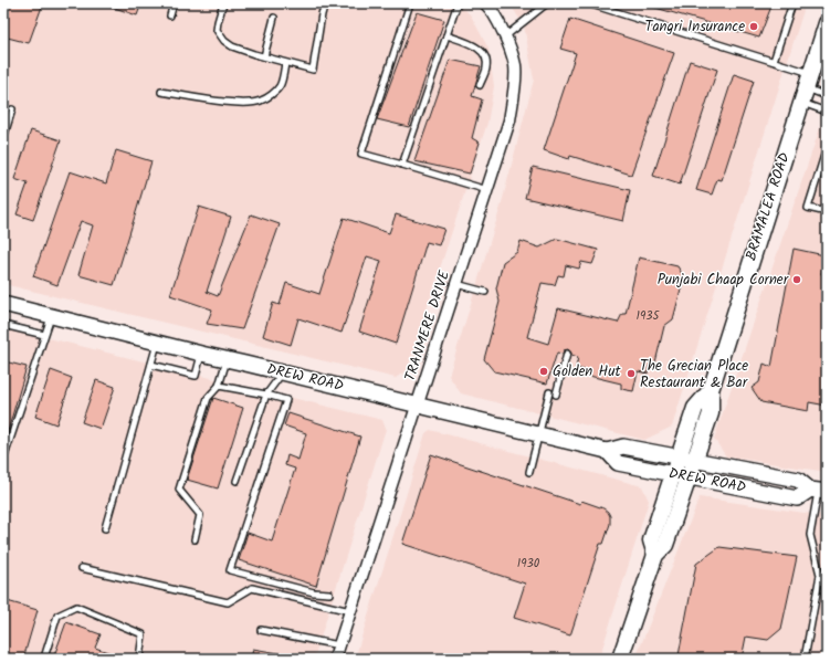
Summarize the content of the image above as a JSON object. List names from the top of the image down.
{
  "streets": {
    "main road": ["BRAMALEA ROAD"],
    "street": ["TRANMERE DRIVE", "DREW ROAD"]
  },
  "crossings": [
    ["BRAMALEA ROAD", "DREW ROAD"],
    ["TRANMERE DRIVE", "DREW ROAD"]
  ],
  "places": [
    "Tangri Insurance",
    "Punjabi Chaap Corner",
    "Golden Hut",
    "The Grecian Place Restaurant & Bar"
  ],
  "house_numbers": ["1935", "1930"]
}
